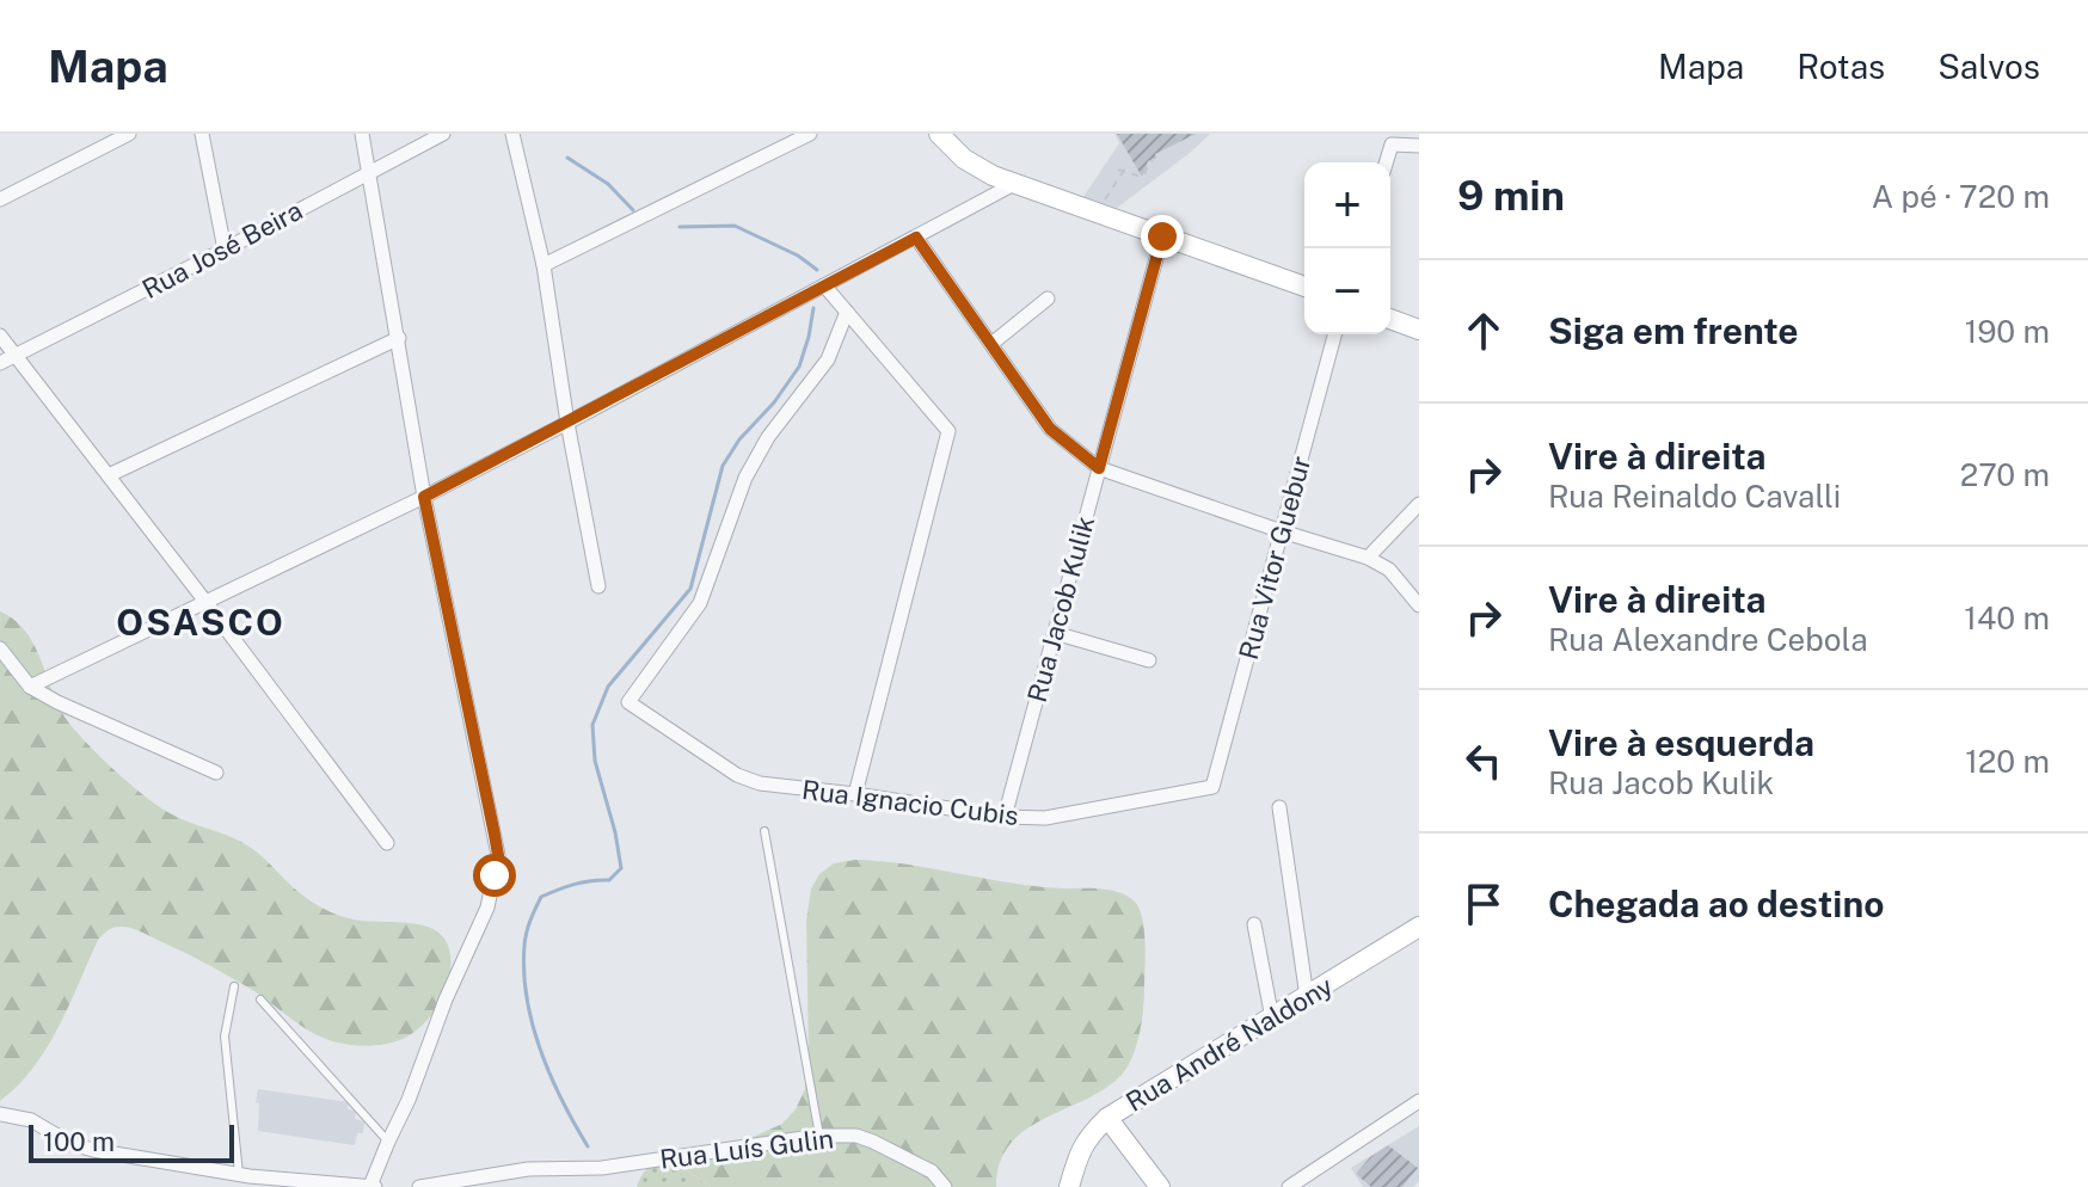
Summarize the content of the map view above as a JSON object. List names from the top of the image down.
{
  "streets": {
    "main road": ["Rua André Naldony"],
    "street": [
      "Rua José Beira",
      "Rua Vitor Guebur",
      "Rua Jacob Kulik",
      "Rua Ignacio Cubis",
      "Rua Luís Gulin"
    ]
  },
  "crossings": [
    ["Rua Vitor Guebur", "Rua Ignacio Cubis"],
    ["Rua Jacob Kulik", "Rua Ignacio Cubis"]
  ],
  "districts": ["OSASCO"],
  "scale_bar": "100 m",
  "page": {
    "header": "Mapa",
    "nav": ["Mapa", "Rotas", "Salvos"],
    "heading": ["9 min", "A pé · 720 m"],
    "map_buttons": ["+", "−"],
    "list": [
      ["Siga em frente", "190 m"],
      ["Vire à direita", "Rua Reinaldo Cavalli", "270 m"],
      ["Vire à direita", "Rua Alexandre Cebola", "140 m"],
      ["Vire à esquerda", "Rua Jacob Kulik", "120 m"],
      "Chegada ao destino"
    ],
    "scale": "100 m"
  }
}
